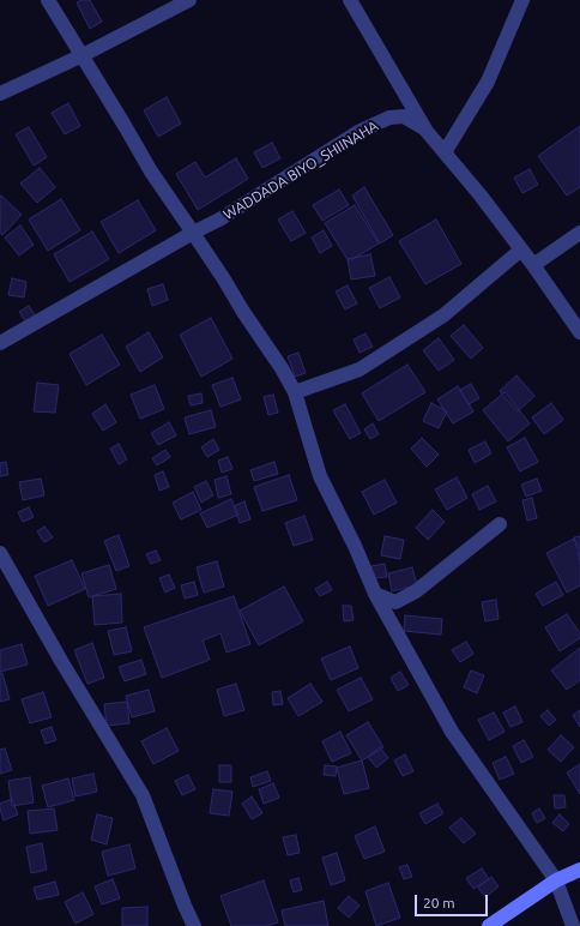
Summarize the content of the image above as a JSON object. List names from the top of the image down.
{
  "streets": {
    "street": ["WADDADA BIYO_SHIINAHA"]
  },
  "scale_bar": "20 m"
}
